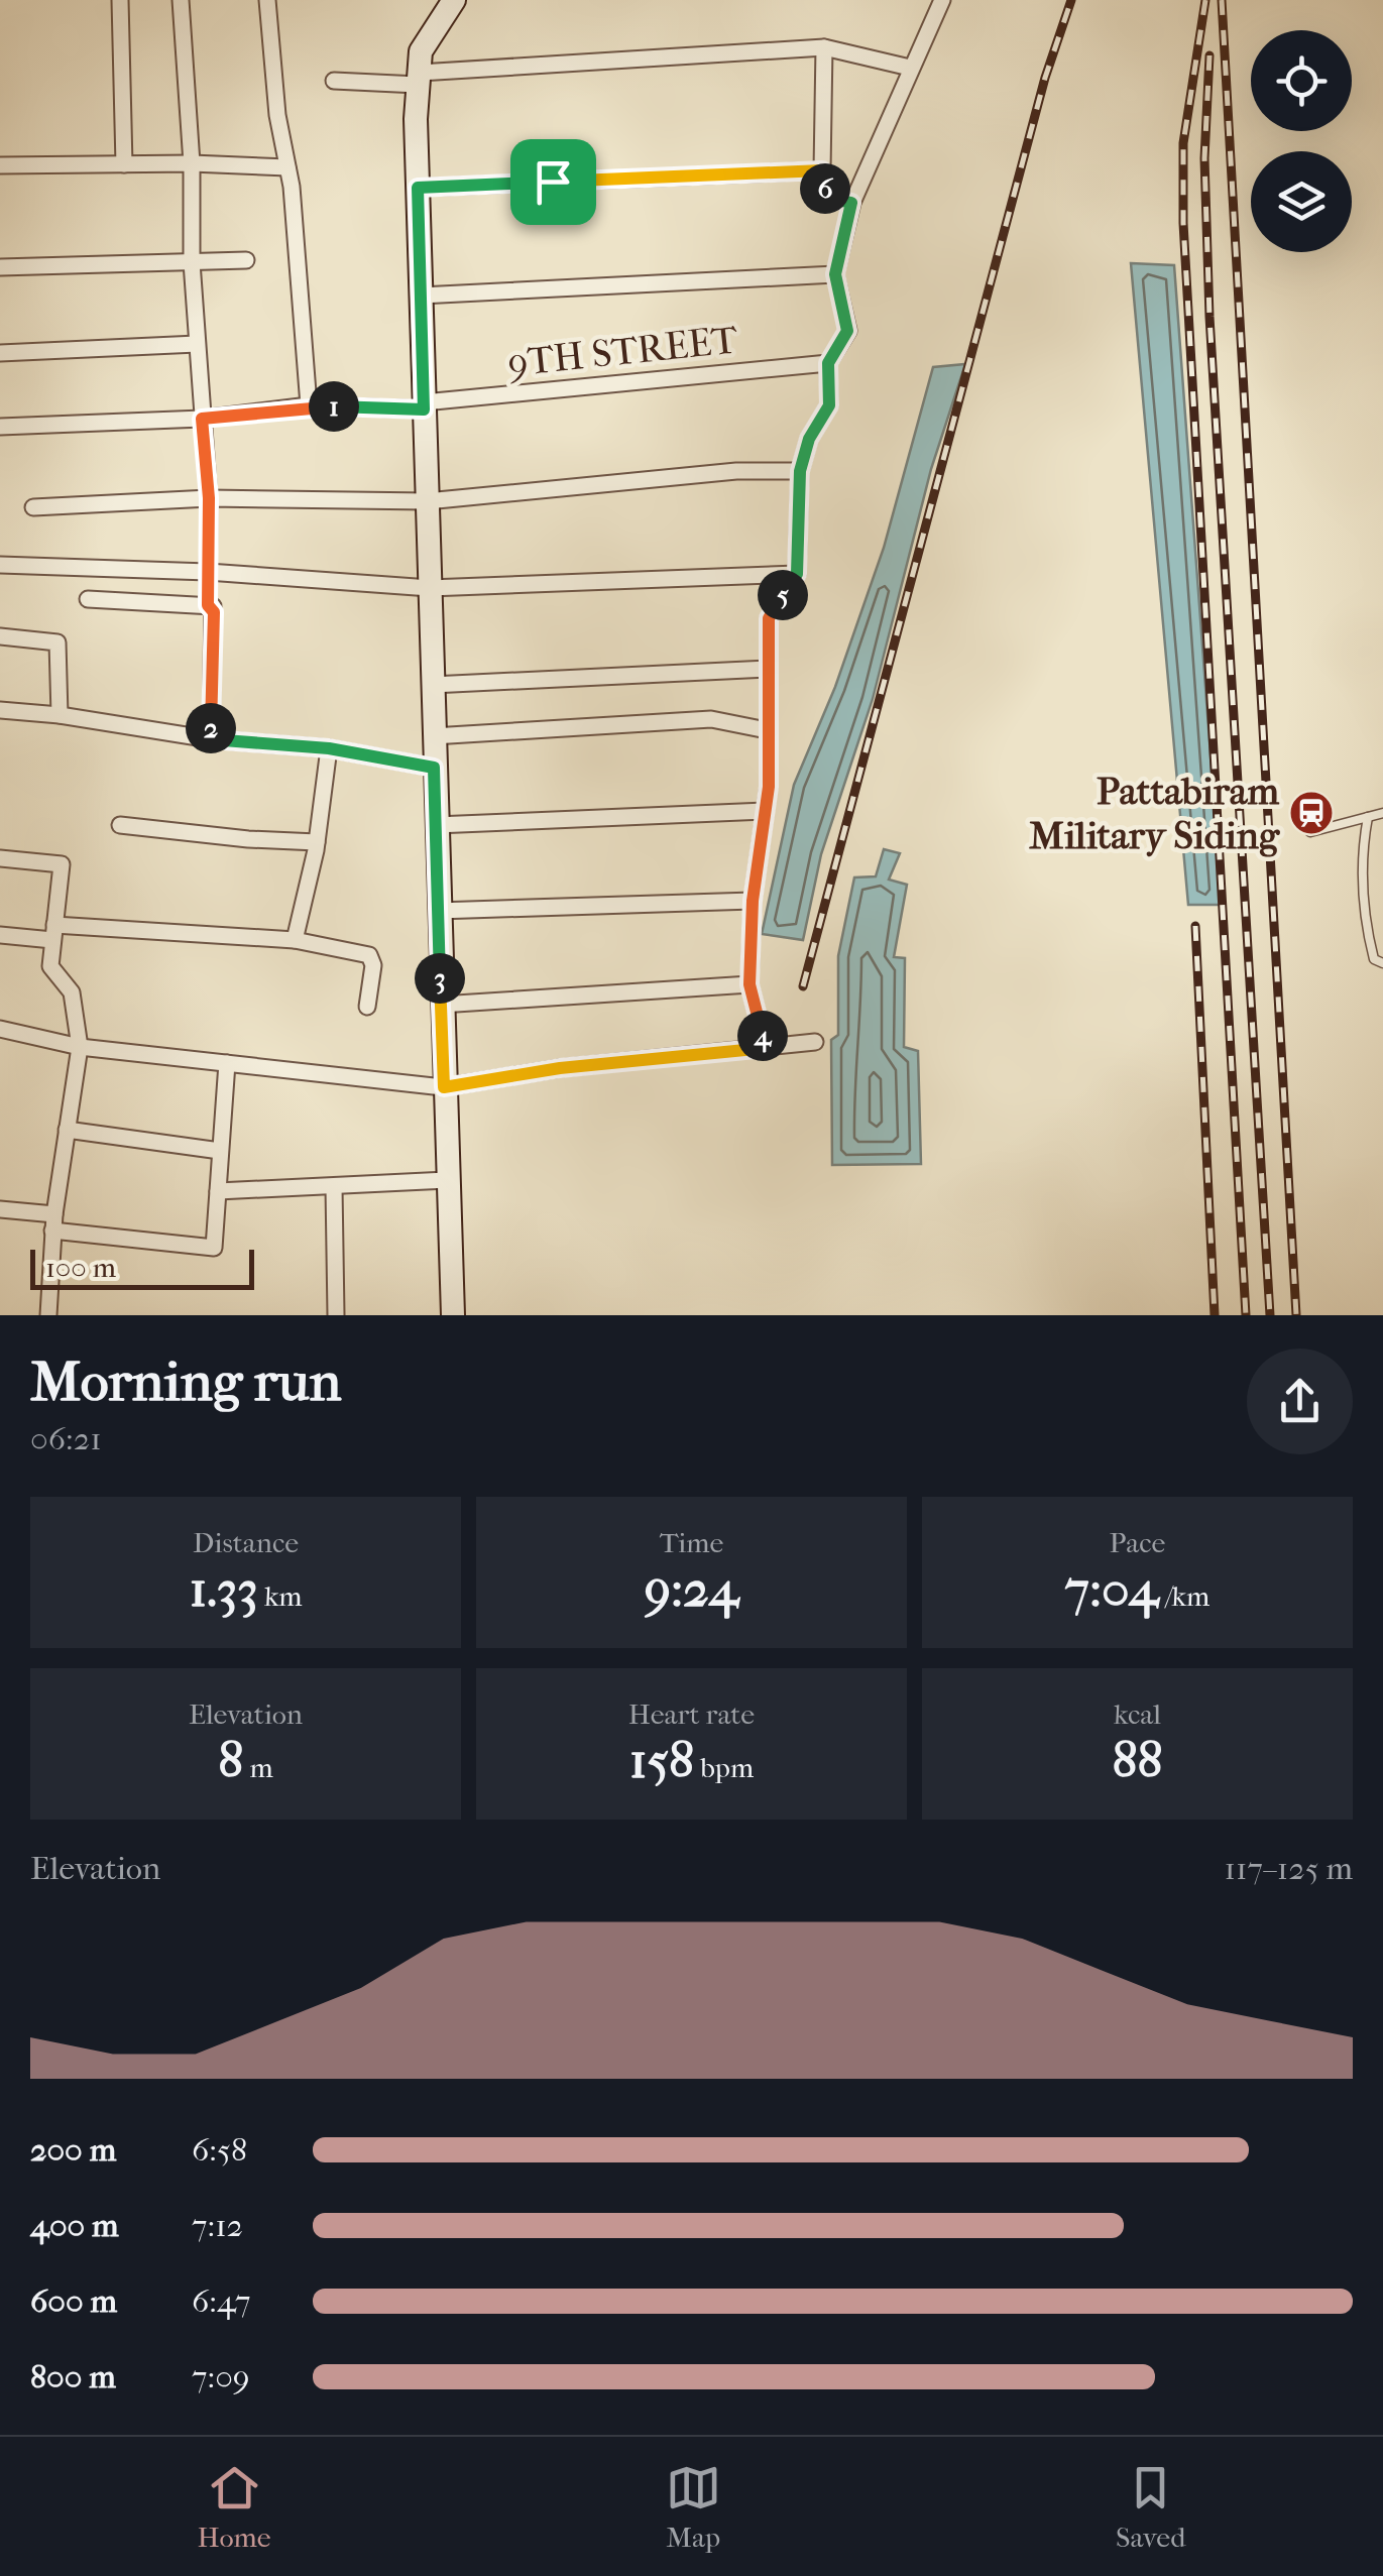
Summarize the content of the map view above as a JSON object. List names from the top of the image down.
{
  "streets": {
    "street": ["9TH STREET"]
  },
  "places": {
    "station": ["Pattabiram Military Siding"]
  },
  "scale_bar": "100 m",
  "page": {
    "pins": [
      "6",
      "1",
      "5",
      "2",
      "3",
      "4"
    ],
    "scale": "100 m",
    "heading": ["Morning run", "06:21"],
    "stats": [
      ["Distance", "1.33 km"],
      ["Time", "9:24"],
      ["Pace", "7:04 /km"],
      ["Elevation", "8 m"],
      ["Heart rate", "158 bpm"],
      ["kcal", "88"]
    ],
    "chart": ["Elevation", "117–125 m"],
    "list": [
      {
        "name": "200 m",
        "note": "6:58"
      },
      {
        "name": "400 m",
        "note": "7:12"
      },
      {
        "name": "600 m",
        "note": "6:47"
      },
      {
        "name": "800 m",
        "note": "7:09"
      }
    ],
    "tabs": ["Home", "Map", "Saved"]
  }
}
